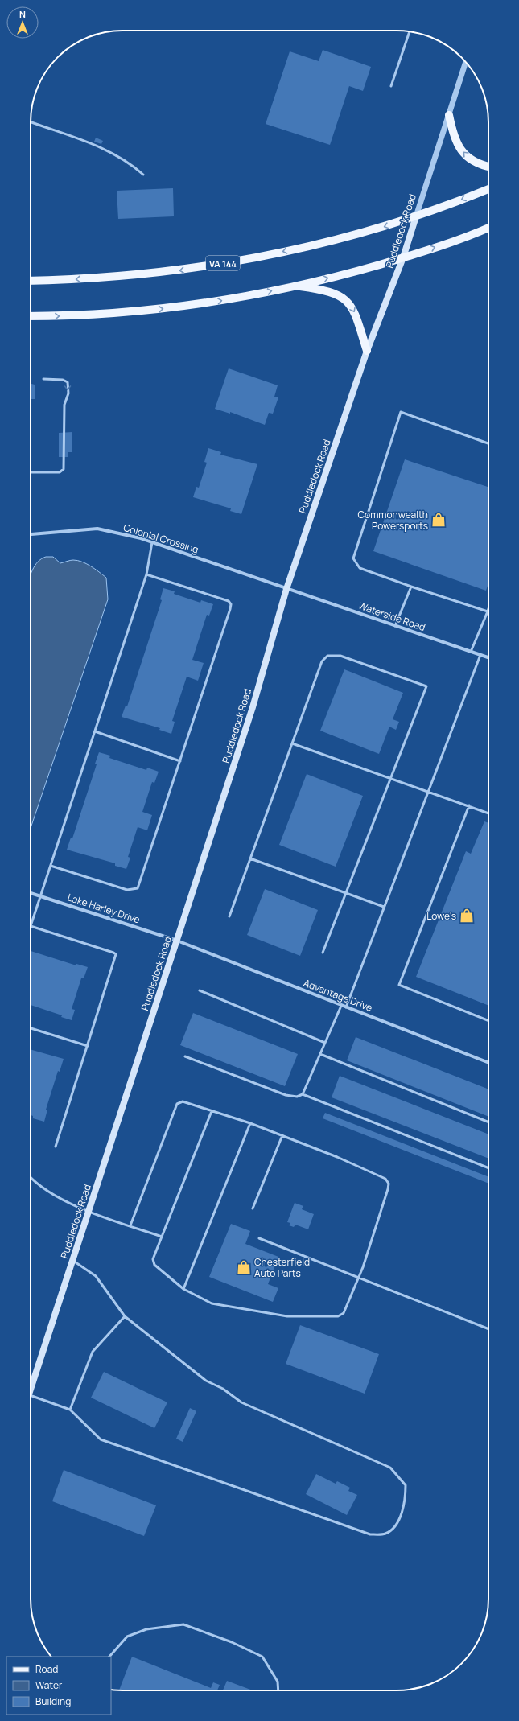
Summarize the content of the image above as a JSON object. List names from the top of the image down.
{
  "streets": {
    "main road": ["Puddledock Road", "VA 144"],
    "street": [
      "Colonial Crossing",
      "Waterside Road",
      "Lake Harley Drive",
      "Advantage Drive"
    ]
  },
  "crossings": [
    ["Puddledock Road", "VA 144"],
    ["Puddledock Road", "Colonial Crossing"],
    ["Puddledock Road", "Waterside Road"],
    ["Puddledock Road", "Lake Harley Drive"],
    ["Puddledock Road", "Advantage Drive"],
    ["Colonial Crossing", "Waterside Road"],
    ["Lake Harley Drive", "Advantage Drive"]
  ],
  "places": {
    "shop": ["Commonwealth Powersports", "Lowe's", "Chesterfield Auto Parts"]
  },
  "legend": ["Road", "Water", "Building"],
  "north": "top"
}
